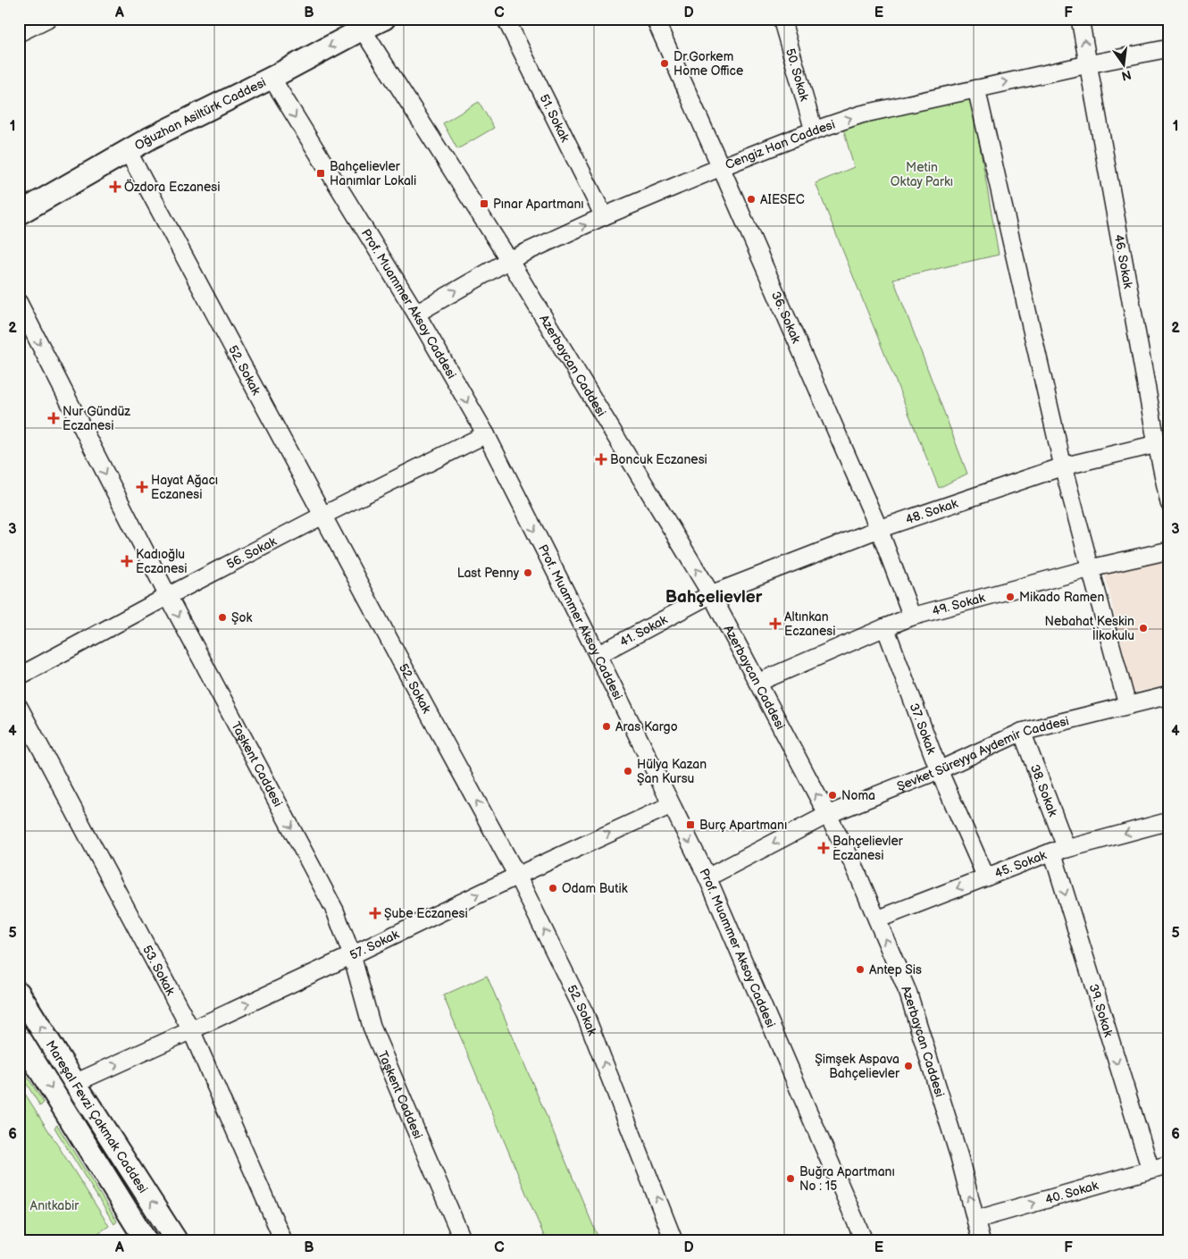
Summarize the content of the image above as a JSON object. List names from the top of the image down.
{
  "streets": {
    "main road": ["Oğuzhan Asiltürk Caddesi", "Mareşal Fevzi Çakmak Caddesi"],
    "street": [
      "50. Sokak",
      "51. Sokak",
      "Cengiz Han Caddesi",
      "46. Sokak",
      "Prof. Muammer Aksoy Caddesi",
      "36. Sokak",
      "Azerbaycan Caddesi",
      "52. Sokak",
      "48. Sokak",
      "56. Sokak",
      "49. Sokak",
      "41. Sokak",
      "37. Sokak",
      "Şevket Süreyya Aydemir Caddesi",
      "Taşkent Caddesi",
      "38. Sokak",
      "45. Sokak",
      "57. Sokak",
      "53. Sokak",
      "39. Sokak",
      "40. Sokak"
    ]
  },
  "crossings": [
    ["50. Sokak", "Cengiz Han Caddesi"],
    ["Oğuzhan Asiltürk Caddesi", "Prof. Muammer Aksoy Caddesi"],
    ["Oğuzhan Asiltürk Caddesi", "Azerbaycan Caddesi"],
    ["Oğuzhan Asiltürk Caddesi", "52. Sokak"],
    ["51. Sokak", "Cengiz Han Caddesi"],
    ["Cengiz Han Caddesi", "46. Sokak"],
    ["Cengiz Han Caddesi", "Prof. Muammer Aksoy Caddesi"],
    ["Cengiz Han Caddesi", "36. Sokak"],
    ["Cengiz Han Caddesi", "Azerbaycan Caddesi"],
    ["46. Sokak", "48. Sokak"],
    ["Prof. Muammer Aksoy Caddesi", "56. Sokak"],
    ["Prof. Muammer Aksoy Caddesi", "41. Sokak"],
    ["Prof. Muammer Aksoy Caddesi", "Şevket Süreyya Aydemir Caddesi"],
    ["Prof. Muammer Aksoy Caddesi", "57. Sokak"],
    ["36. Sokak", "48. Sokak"],
    ["36. Sokak", "49. Sokak"],
    ["Azerbaycan Caddesi", "48. Sokak"],
    ["Azerbaycan Caddesi", "49. Sokak"],
    ["Azerbaycan Caddesi", "41. Sokak"],
    ["Azerbaycan Caddesi", "Şevket Süreyya Aydemir Caddesi"],
    ["Azerbaycan Caddesi", "45. Sokak"],
    ["Azerbaycan Caddesi", "40. Sokak"],
    ["52. Sokak", "56. Sokak"],
    ["52. Sokak", "57. Sokak"],
    ["48. Sokak", "41. Sokak"],
    ["56. Sokak", "Taşkent Caddesi"],
    ["49. Sokak", "37. Sokak"],
    ["37. Sokak", "Şevket Süreyya Aydemir Caddesi"],
    ["37. Sokak", "45. Sokak"],
    ["Şevket Süreyya Aydemir Caddesi", "38. Sokak"],
    ["Taşkent Caddesi", "57. Sokak"],
    ["38. Sokak", "45. Sokak"],
    ["38. Sokak", "39. Sokak"],
    ["45. Sokak", "39. Sokak"],
    ["57. Sokak", "53. Sokak"],
    ["57. Sokak", "Mareşal Fevzi Çakmak Caddesi"],
    ["39. Sokak", "40. Sokak"]
  ],
  "one_way": [
    "Cengiz Han Caddesi",
    "Prof. Muammer Aksoy Caddesi",
    "Azerbaycan Caddesi",
    "52. Sokak",
    "Taşkent Caddesi",
    "45. Sokak",
    "57. Sokak",
    "39. Sokak",
    "40. Sokak"
  ],
  "districts": ["Bahçelievler"],
  "parks": ["Metin Oktay Parkı", "Anıtkabir"],
  "places": {
    "other": [
      "Dr.Gorkem Home Office",
      "AIESEC",
      "Last Penny",
      "Mikado Ramen",
      "Şok",
      "Nebahat Keskin İlkokulu",
      "Aras Kargo",
      "Hülya Kazan Şan Kursu",
      "Noma",
      "Odam Butik",
      "Antep Sis",
      "Şimşek Aspava Bahçelievler",
      "Buğra Apartmanı No : 15"
    ],
    "transit": ["Bahçelievler Hanımlar Lokali", "Pınar Apartmanı", "Burç Apartmanı"],
    "health": [
      "Özdora Eczanesi",
      "Nur Gündüz Eczanesi",
      "Boncuk Eczanesi",
      "Hayat Ağacı Eczanesi",
      "Kadıoğlu Eczanesi",
      "Altınkan Eczanesi",
      "Bahçelievler Eczanesi",
      "Şube Eczanesi"
    ]
  },
  "north": "bottom",
  "grid": {
    "columns": [
      "A",
      "B",
      "C",
      "D",
      "E",
      "F"
    ],
    "rows": [
      "1",
      "2",
      "3",
      "4",
      "5",
      "6"
    ]
  }
}
